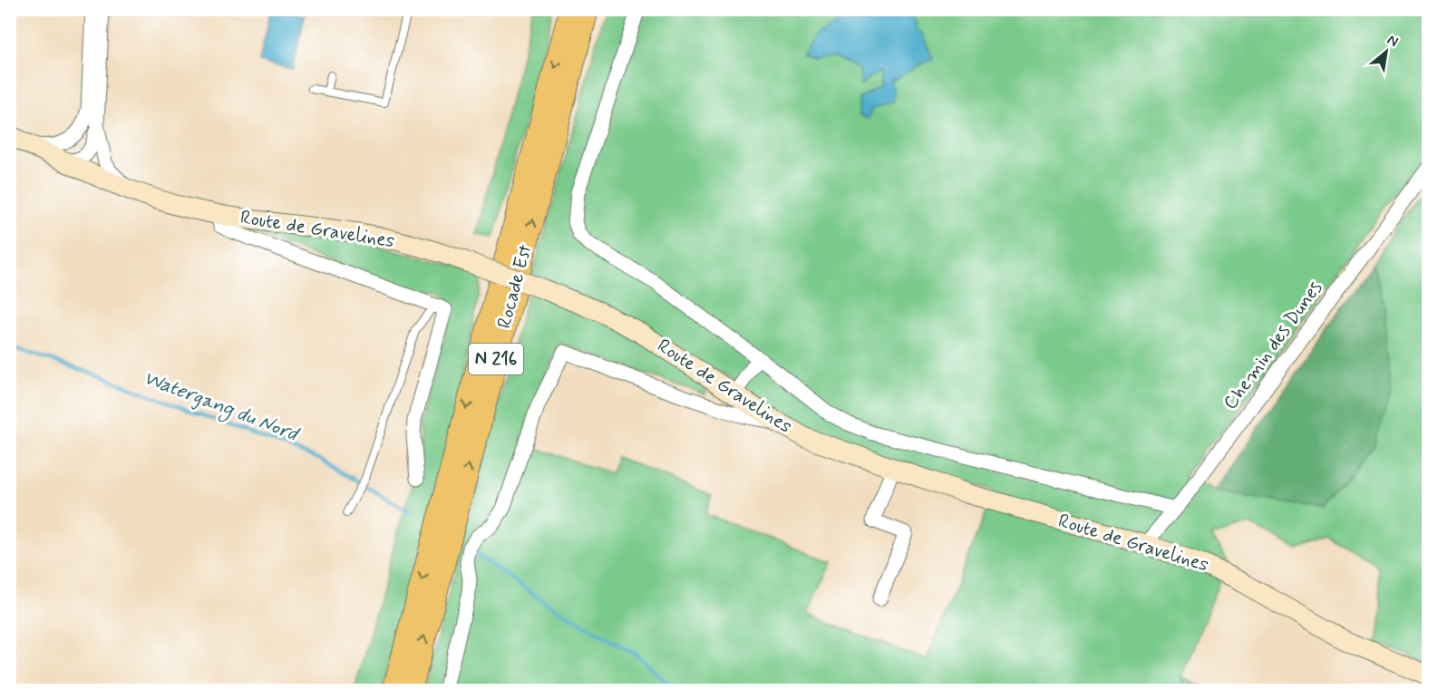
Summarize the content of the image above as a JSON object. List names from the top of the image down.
{
  "streets": {
    "highway": ["Rocade Est", "N 216"],
    "main road": ["Route de Gravelines"],
    "street": ["Chemin des Dunes"]
  },
  "crossings": [
    ["Route de Gravelines", "Chemin des Dunes"]
  ],
  "water": ["Watergang du Nord"],
  "north": "top right"
}
